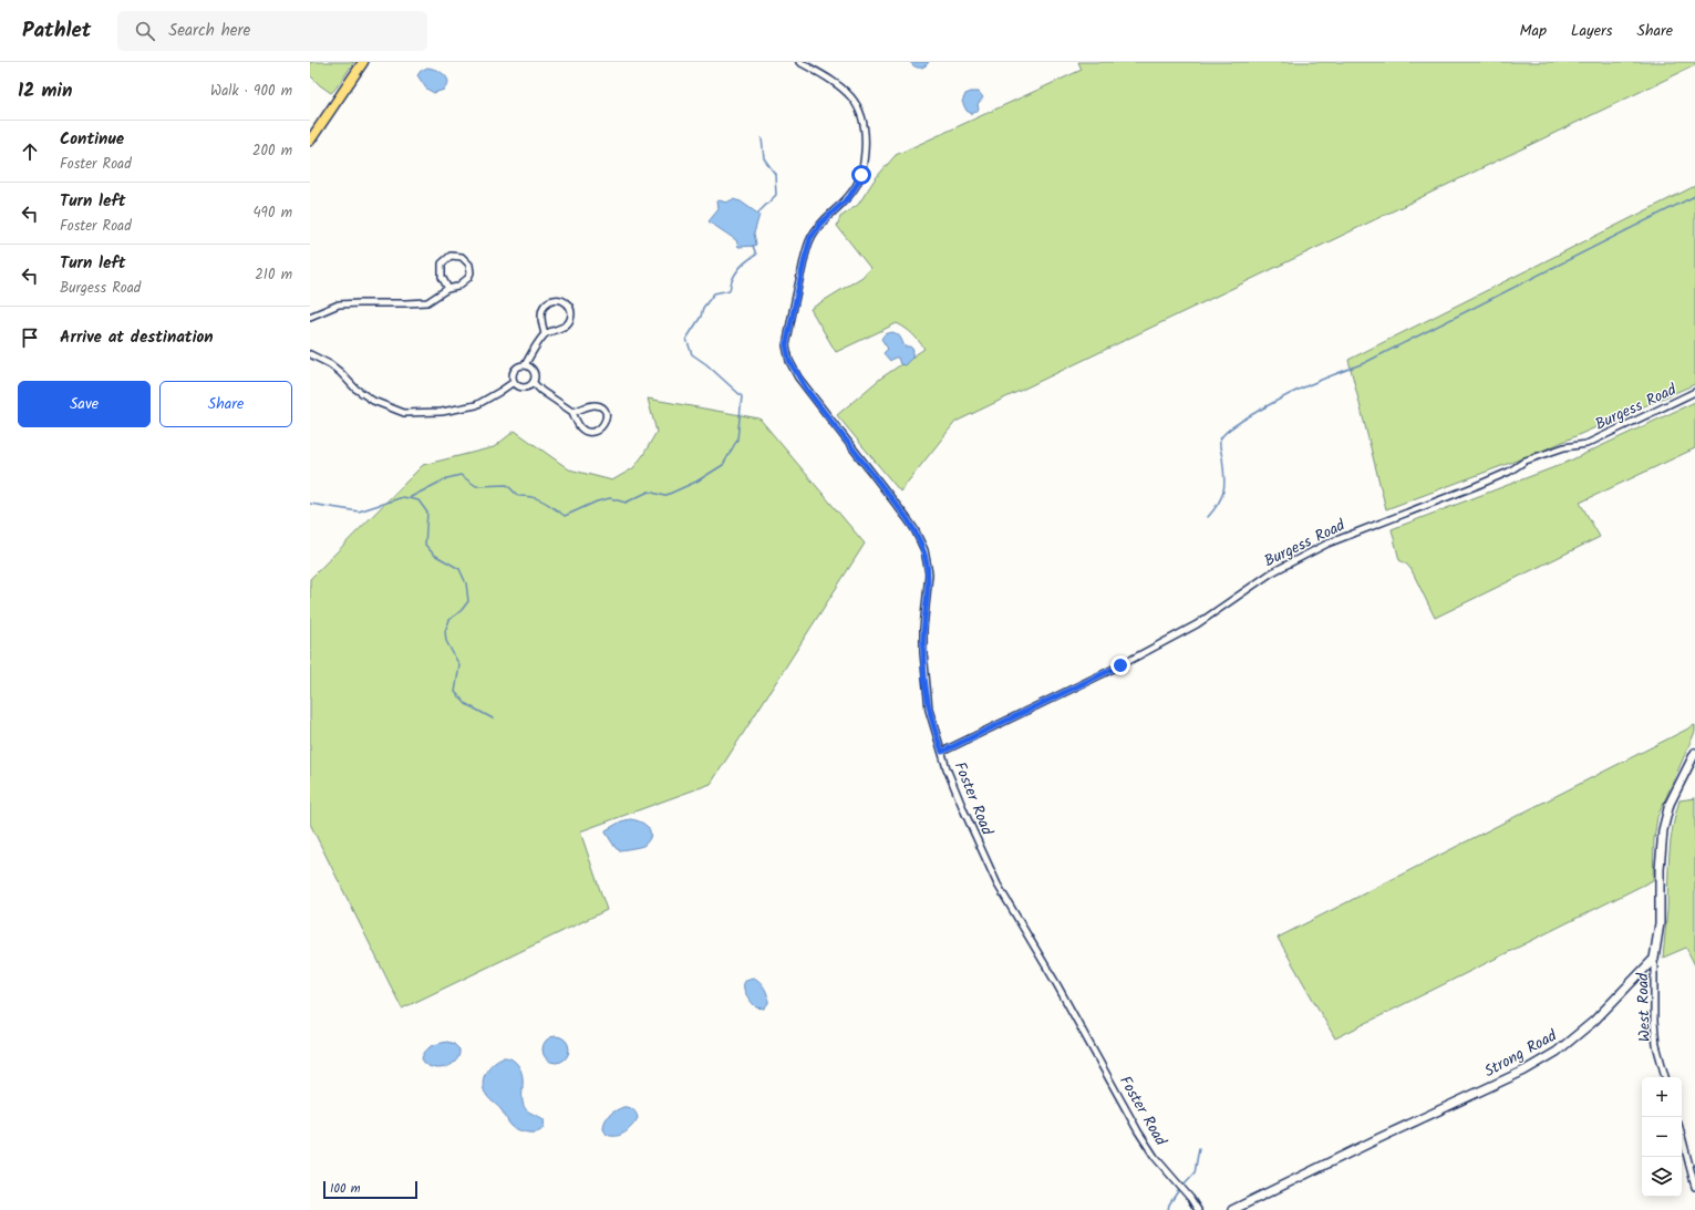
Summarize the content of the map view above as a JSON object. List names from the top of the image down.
{
  "streets": {
    "street": [
      "Burgess Road",
      "Foster Road",
      "West Road",
      "Strong Road"
    ]
  },
  "crossings": [
    ["Burgess Road", "Foster Road"],
    ["West Road", "Strong Road"]
  ],
  "scale_bar": "100 m",
  "page": {
    "header": "Pathlet",
    "search": "Search here",
    "nav": ["Map", "Layers", "Share"],
    "heading": ["12 min", "Walk · 900 m"],
    "list": [
      ["Continue", "Foster Road", "200 m"],
      ["Turn left", "Foster Road", "490 m"],
      ["Turn left", "Burgess Road", "210 m"],
      "Arrive at destination"
    ],
    "buttons": ["Save", "Share"],
    "map_buttons": ["+", "−"],
    "scale": "100 m"
  }
}
